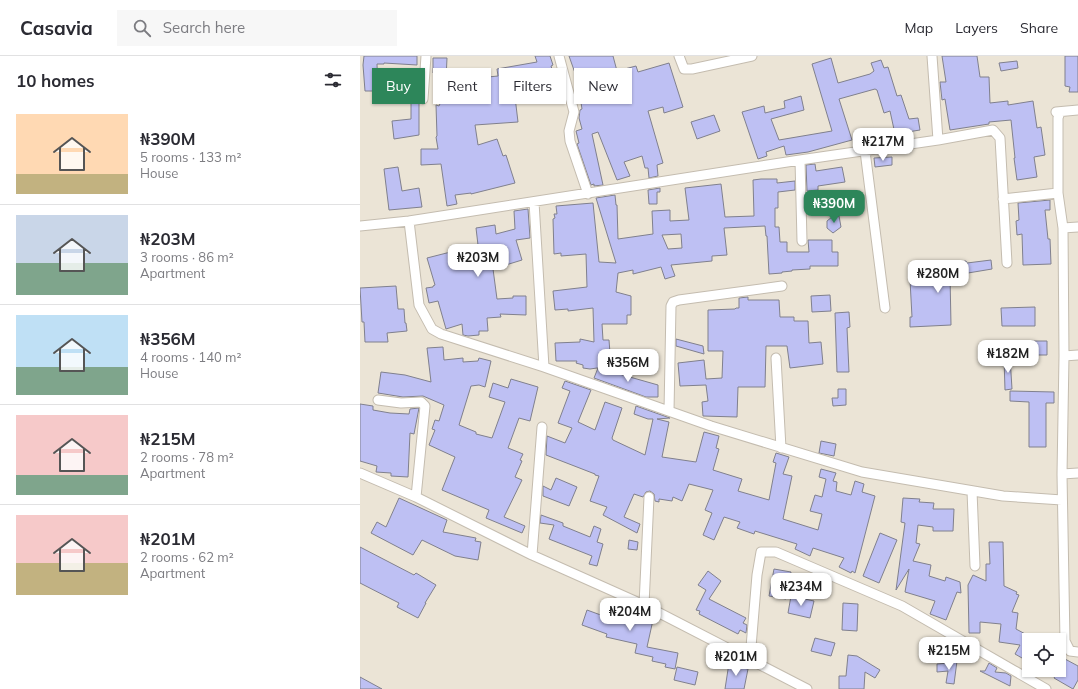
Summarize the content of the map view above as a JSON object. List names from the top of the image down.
{
  "page": {
    "header": "Casavia",
    "search": "Search here",
    "nav": ["Map", "Layers", "Share"],
    "heading": "10 homes",
    "chip": [
      "Buy",
      "Rent",
      "Filters",
      "New"
    ],
    "list": [
      {
        "name": "₦390M",
        "note": "5 rooms · 133 m² · House"
      },
      {
        "name": "₦203M",
        "note": "3 rooms · 86 m² · Apartment"
      },
      {
        "name": "₦356M",
        "note": "4 rooms · 140 m² · House"
      },
      {
        "name": "₦215M",
        "note": "2 rooms · 78 m² · Apartment"
      },
      {
        "name": "₦201M",
        "note": "2 rooms · 62 m² · Apartment"
      }
    ],
    "price": [
      "₦217M",
      "₦390M",
      "₦203M",
      "₦280M",
      "₦182M",
      "₦356M",
      "₦234M",
      "₦204M",
      "₦215M",
      "₦201M"
    ]
  }
}
